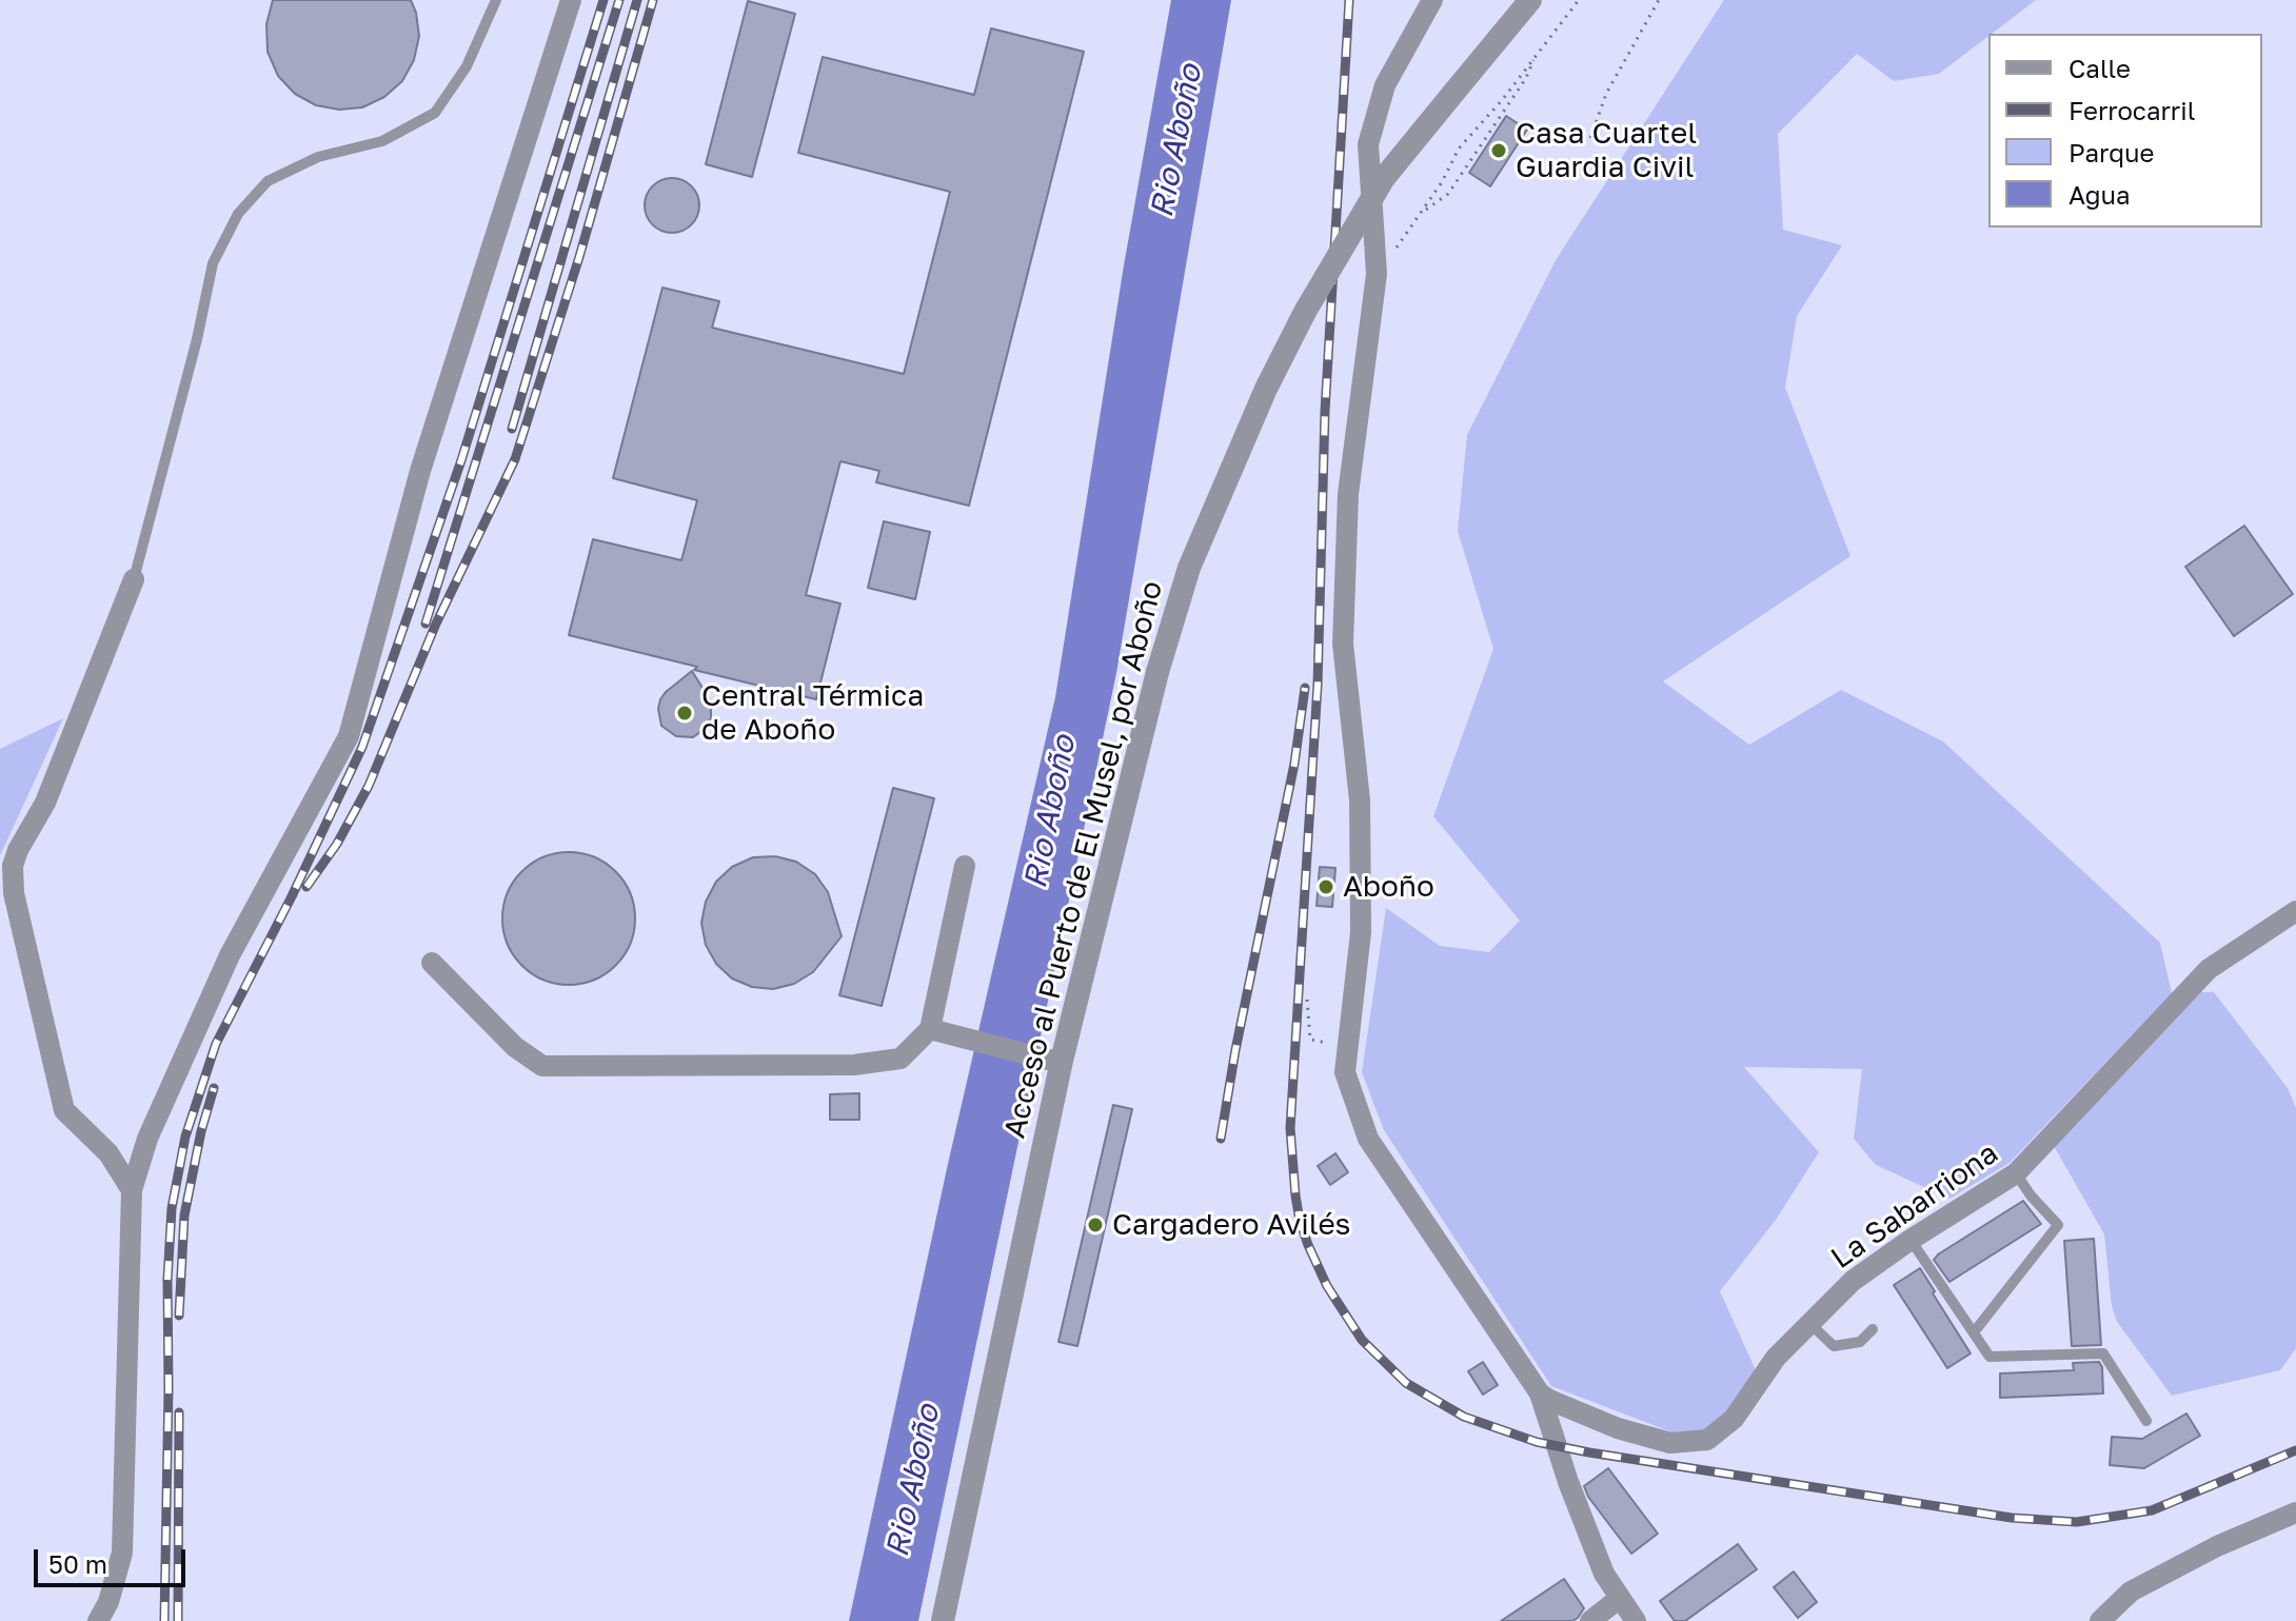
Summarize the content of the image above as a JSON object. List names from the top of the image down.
{
  "streets": {
    "street": ["Acceso al Puerto de El Musel, por Aboño", "La Sabarriona"]
  },
  "water": ["Rio Aboño"],
  "places": [
    "Casa Cuartel Guardia Civil",
    "Central Térmica de Aboño",
    "Aboño",
    "Cargadero Avilés"
  ],
  "legend": [
    "Calle",
    "Ferrocarril",
    "Parque",
    "Agua"
  ],
  "scale_bar": "50 m"
}
